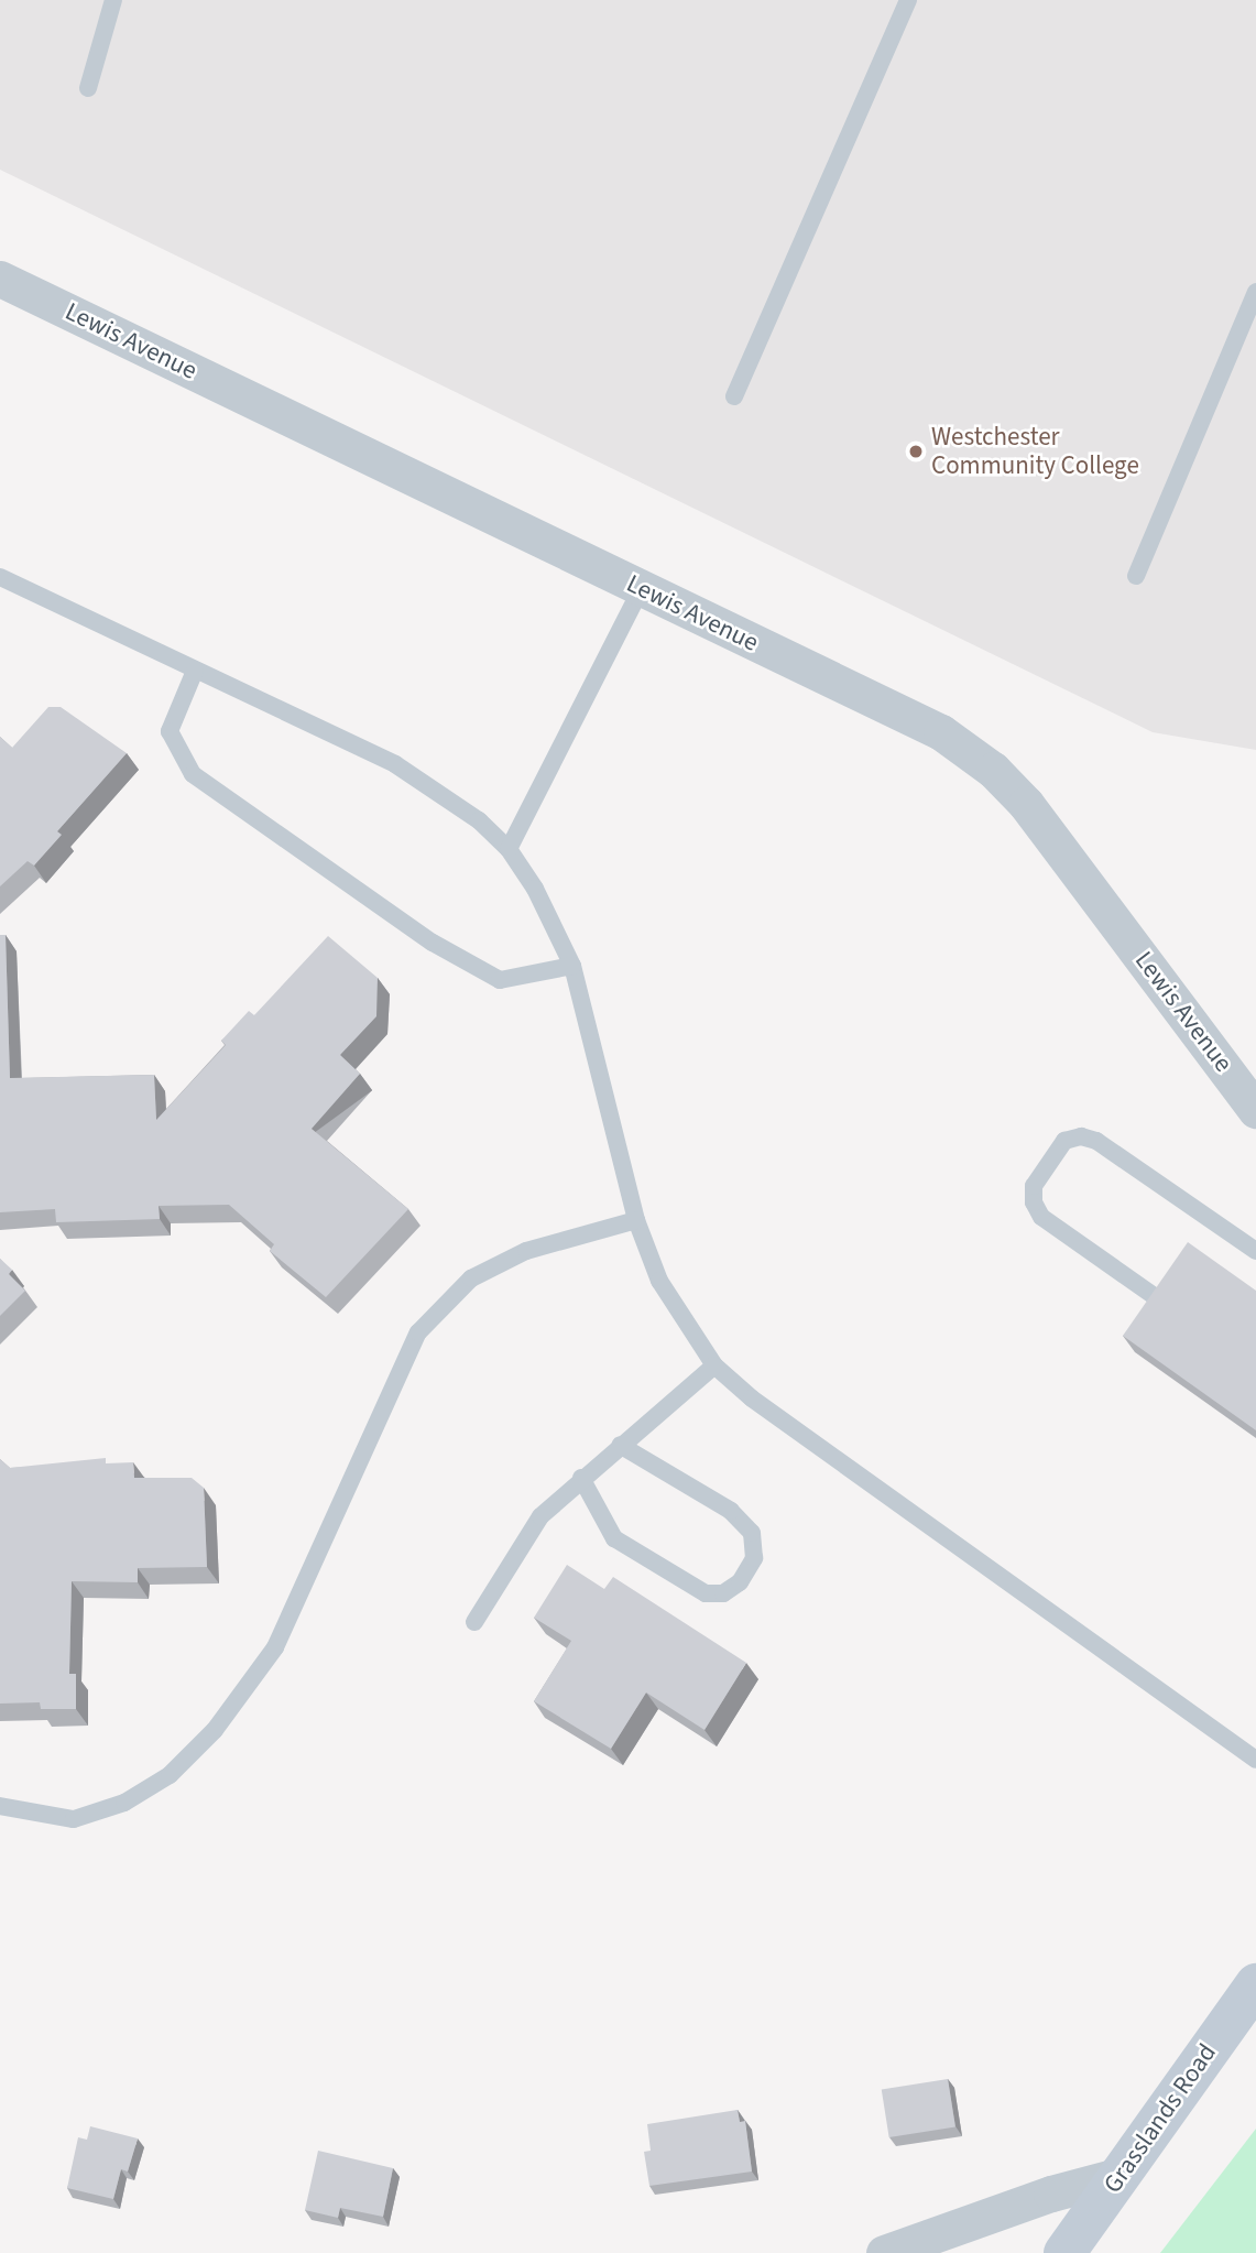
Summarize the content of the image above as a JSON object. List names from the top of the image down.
{
  "streets": {
    "main road": ["Grasslands Road"],
    "street": ["Lewis Avenue"]
  },
  "places": ["Westchester Community College"]
}
